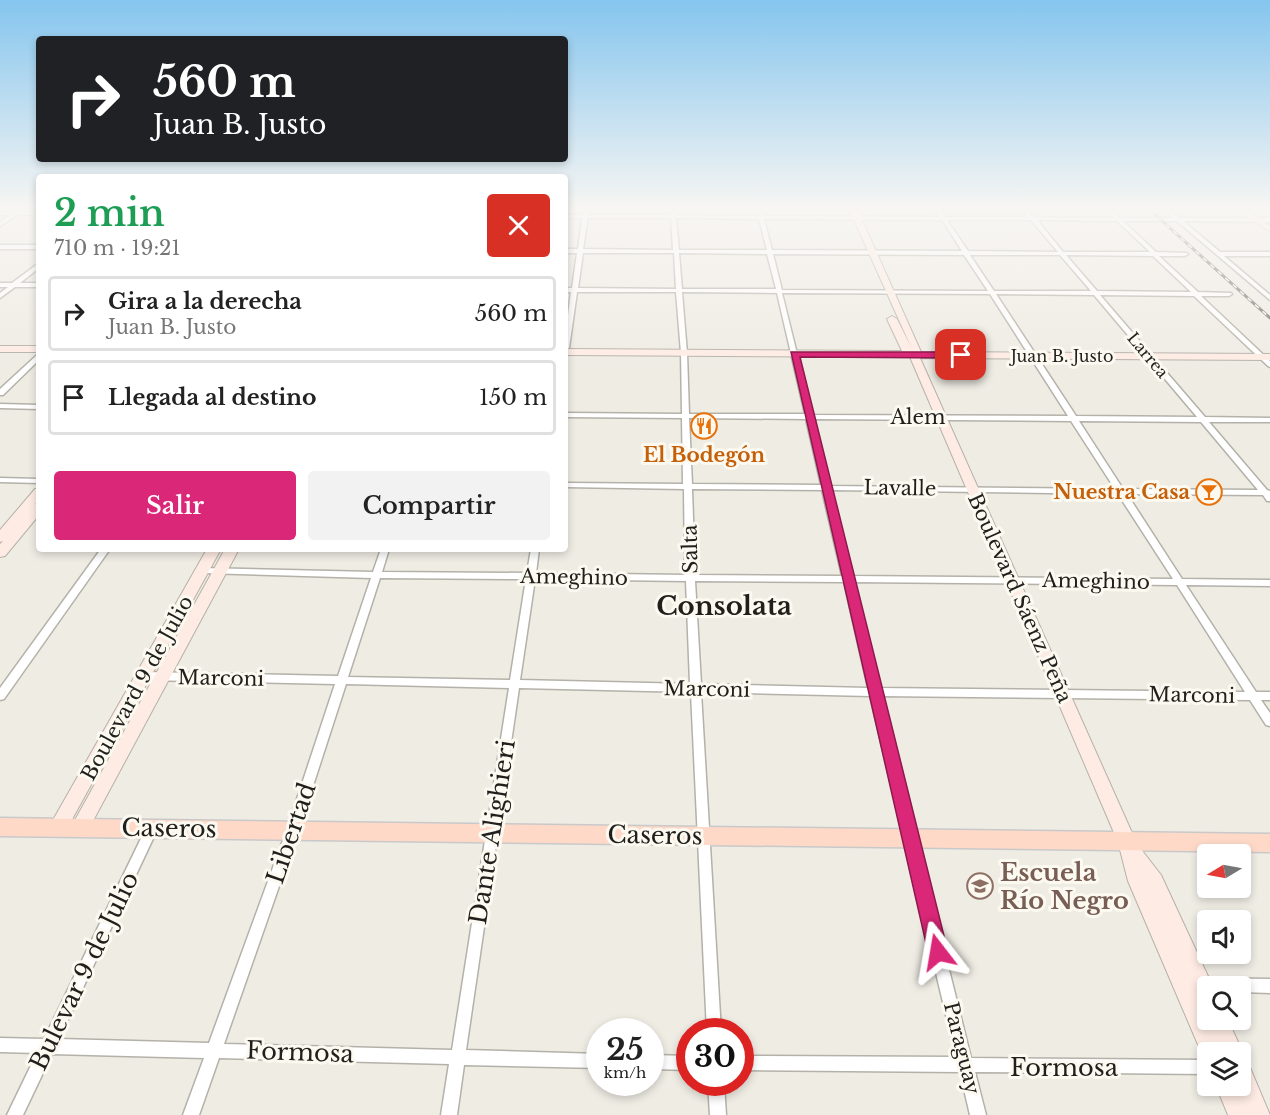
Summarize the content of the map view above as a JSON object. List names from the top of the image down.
{
  "streets": {
    "main road": [
      "Juan B. Justo",
      "Boulevard Sáenz Peña",
      "Boulevard 9 de Julio",
      "Caseros"
    ],
    "street": [
      "Larrea",
      "Alem",
      "Lavalle",
      "Salta",
      "Ameghino",
      "Marconi",
      "Dante Alighieri",
      "Libertad",
      "Bulevar 9 de Julio",
      "Paraguay",
      "Formosa"
    ]
  },
  "crossings": [
    ["Larrea", "Juan B. Justo"],
    ["Larrea", "Alem"],
    ["Larrea", "Lavalle"],
    ["Juan B. Justo", "Salta"],
    ["Juan B. Justo", "Boulevard Sáenz Peña"],
    ["Juan B. Justo", "Paraguay"],
    ["Alem", "Salta"],
    ["Alem", "Boulevard Sáenz Peña"],
    ["Alem", "Paraguay"],
    ["Lavalle", "Salta"],
    ["Lavalle", "Boulevard Sáenz Peña"],
    ["Lavalle", "Paraguay"],
    ["Salta", "Ameghino"],
    ["Salta", "Marconi"],
    ["Salta", "Caseros"],
    ["Ameghino", "Boulevard Sáenz Peña"],
    ["Ameghino", "Boulevard 9 de Julio"],
    ["Ameghino", "Dante Alighieri"],
    ["Ameghino", "Libertad"],
    ["Ameghino", "Paraguay"],
    ["Boulevard Sáenz Peña", "Marconi"],
    ["Boulevard Sáenz Peña", "Caseros"],
    ["Marconi", "Boulevard 9 de Julio"],
    ["Marconi", "Dante Alighieri"],
    ["Marconi", "Libertad"],
    ["Marconi", "Paraguay"],
    ["Boulevard 9 de Julio", "Caseros"],
    ["Caseros", "Dante Alighieri"],
    ["Caseros", "Libertad"],
    ["Caseros", "Bulevar 9 de Julio"],
    ["Caseros", "Paraguay"],
    ["Dante Alighieri", "Formosa"],
    ["Libertad", "Formosa"],
    ["Bulevar 9 de Julio", "Formosa"],
    ["Paraguay", "Formosa"]
  ],
  "districts": ["Consolata"],
  "places": {
    "restaurant": ["El Bodegón"],
    "bar": ["Nuestra Casa"],
    "school or university": ["Escuela Río Negro"]
  },
  "north": "left",
  "page": {
    "turn": ["560 m", "Juan B. Justo"],
    "heading": ["2 min", "710 m · 19:21"],
    "list": [
      {
        "name": "Gira a la derecha",
        "note": "Juan B. Justo",
        "value": "560 m"
      },
      {
        "name": "Llegada al destino",
        "value": "150 m"
      }
    ],
    "buttons": ["Salir", "Compartir"],
    "speed": "25 km/h",
    "limit": "30"
  }
}
